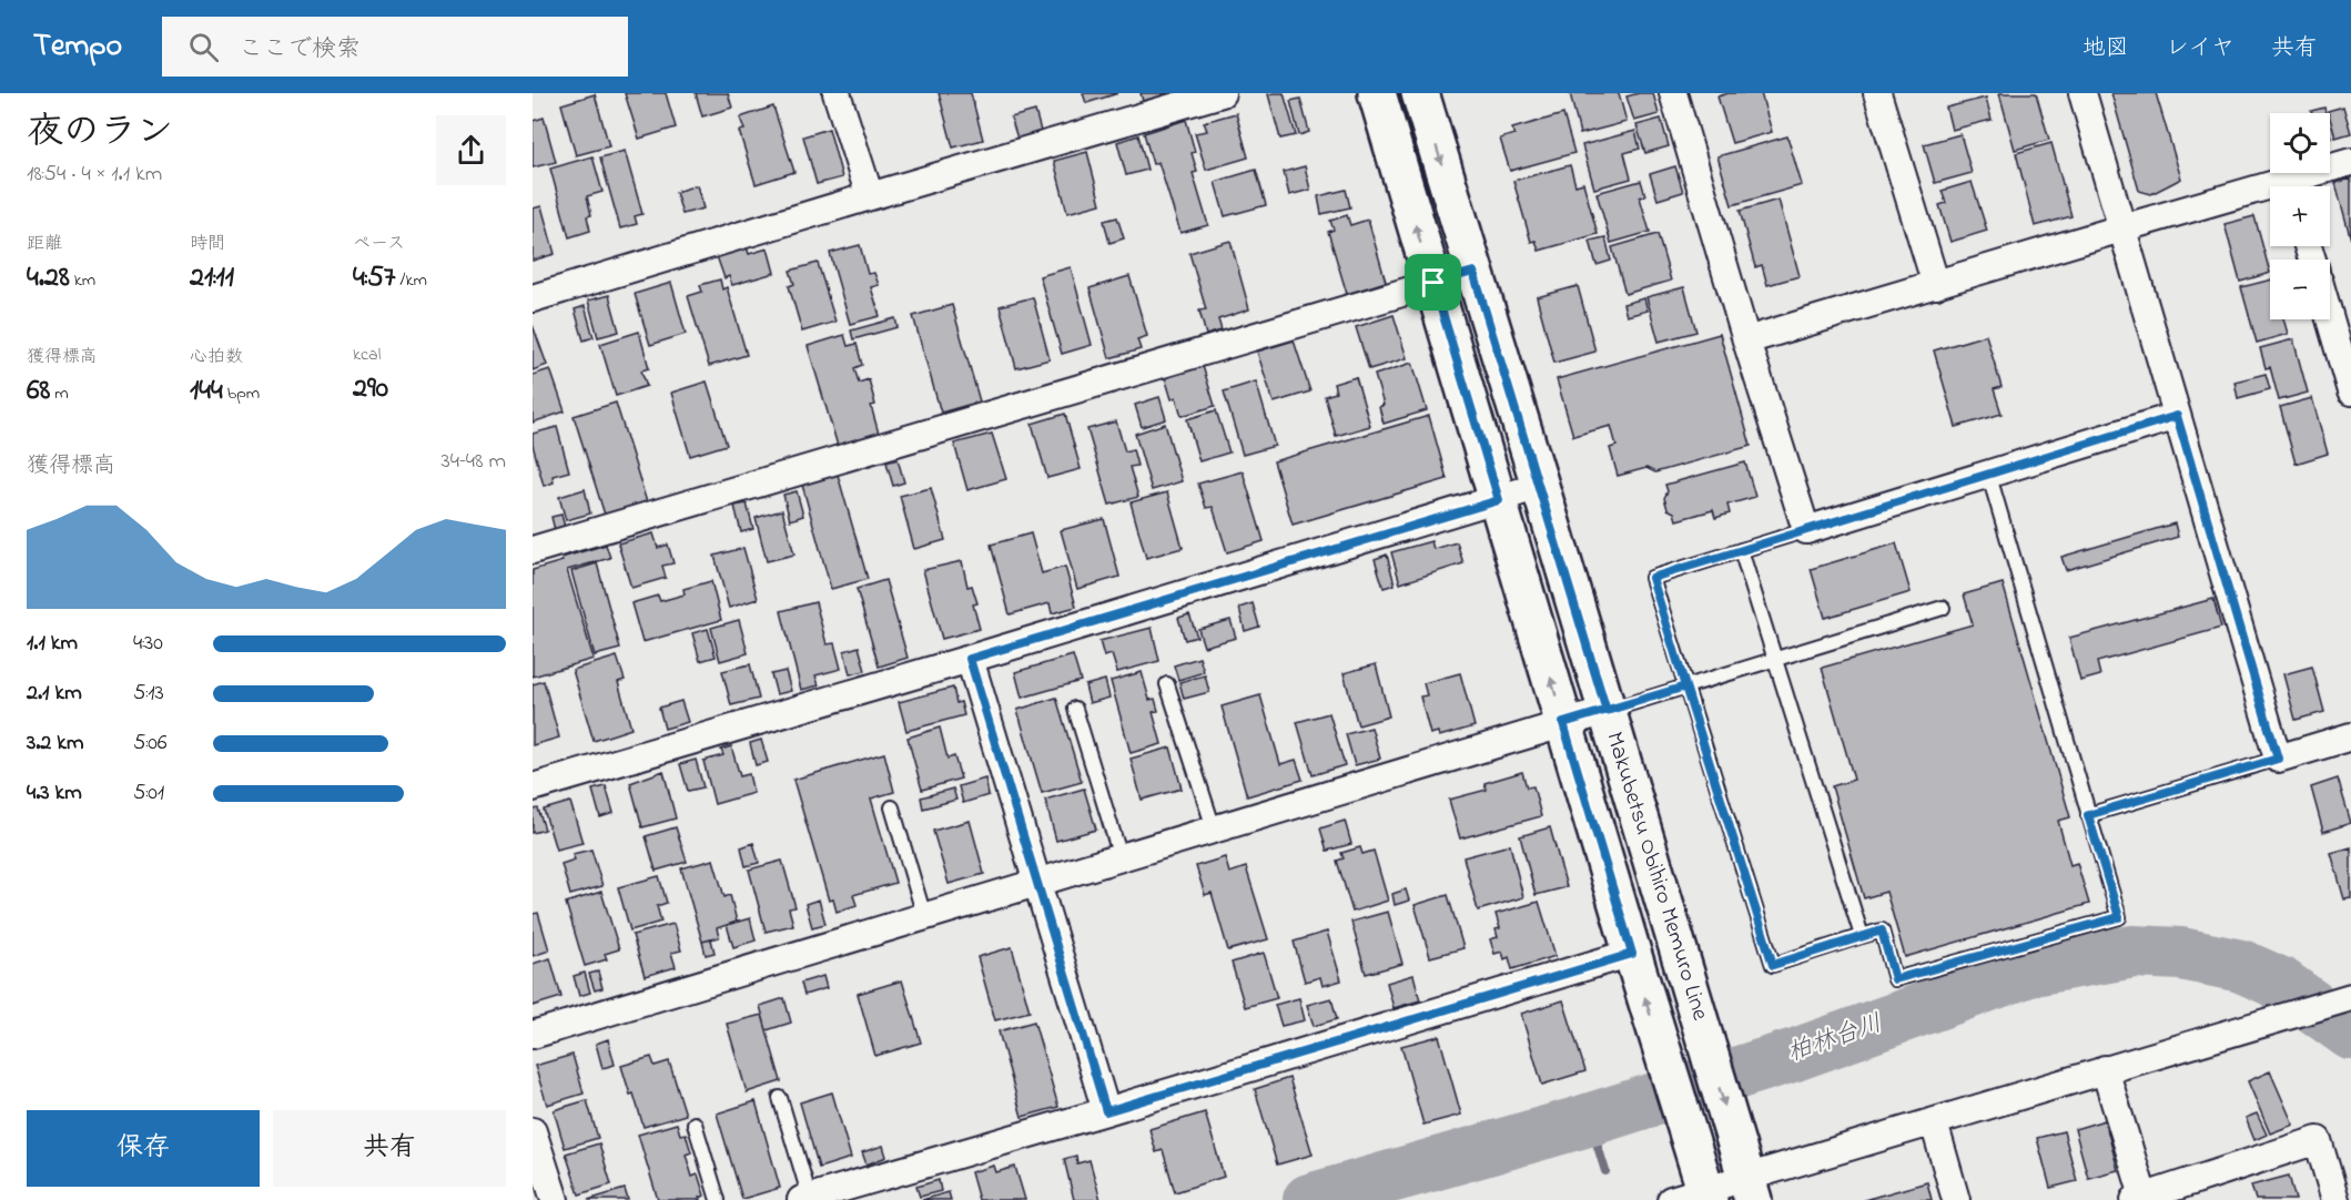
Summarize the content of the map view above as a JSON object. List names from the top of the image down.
{
  "streets": {
    "main road": ["Makubetsu Obihiro Memuro Line"]
  },
  "water": ["柏林台川"],
  "page": {
    "header": "Tempo",
    "search": "ここで検索",
    "nav": ["地図", "レイヤ", "共有"],
    "heading": ["夜のラン", "18:54 · 4 × 1.1 km"],
    "map_buttons": ["+", "−"],
    "stats": [
      ["距離", "4.28 km"],
      ["時間", "21:11"],
      ["ペース", "4:57 /km"],
      ["獲得標高", "68 m"],
      ["心拍数", "144 bpm"],
      ["kcal", "290"]
    ],
    "chart": ["獲得標高", "34–48 m"],
    "list": [
      {
        "name": "1.1 km",
        "note": "4:30"
      },
      {
        "name": "2.1 km",
        "note": "5:13"
      },
      {
        "name": "3.2 km",
        "note": "5:06"
      },
      {
        "name": "4.3 km",
        "note": "5:01"
      }
    ],
    "buttons": ["保存", "共有"]
  }
}
